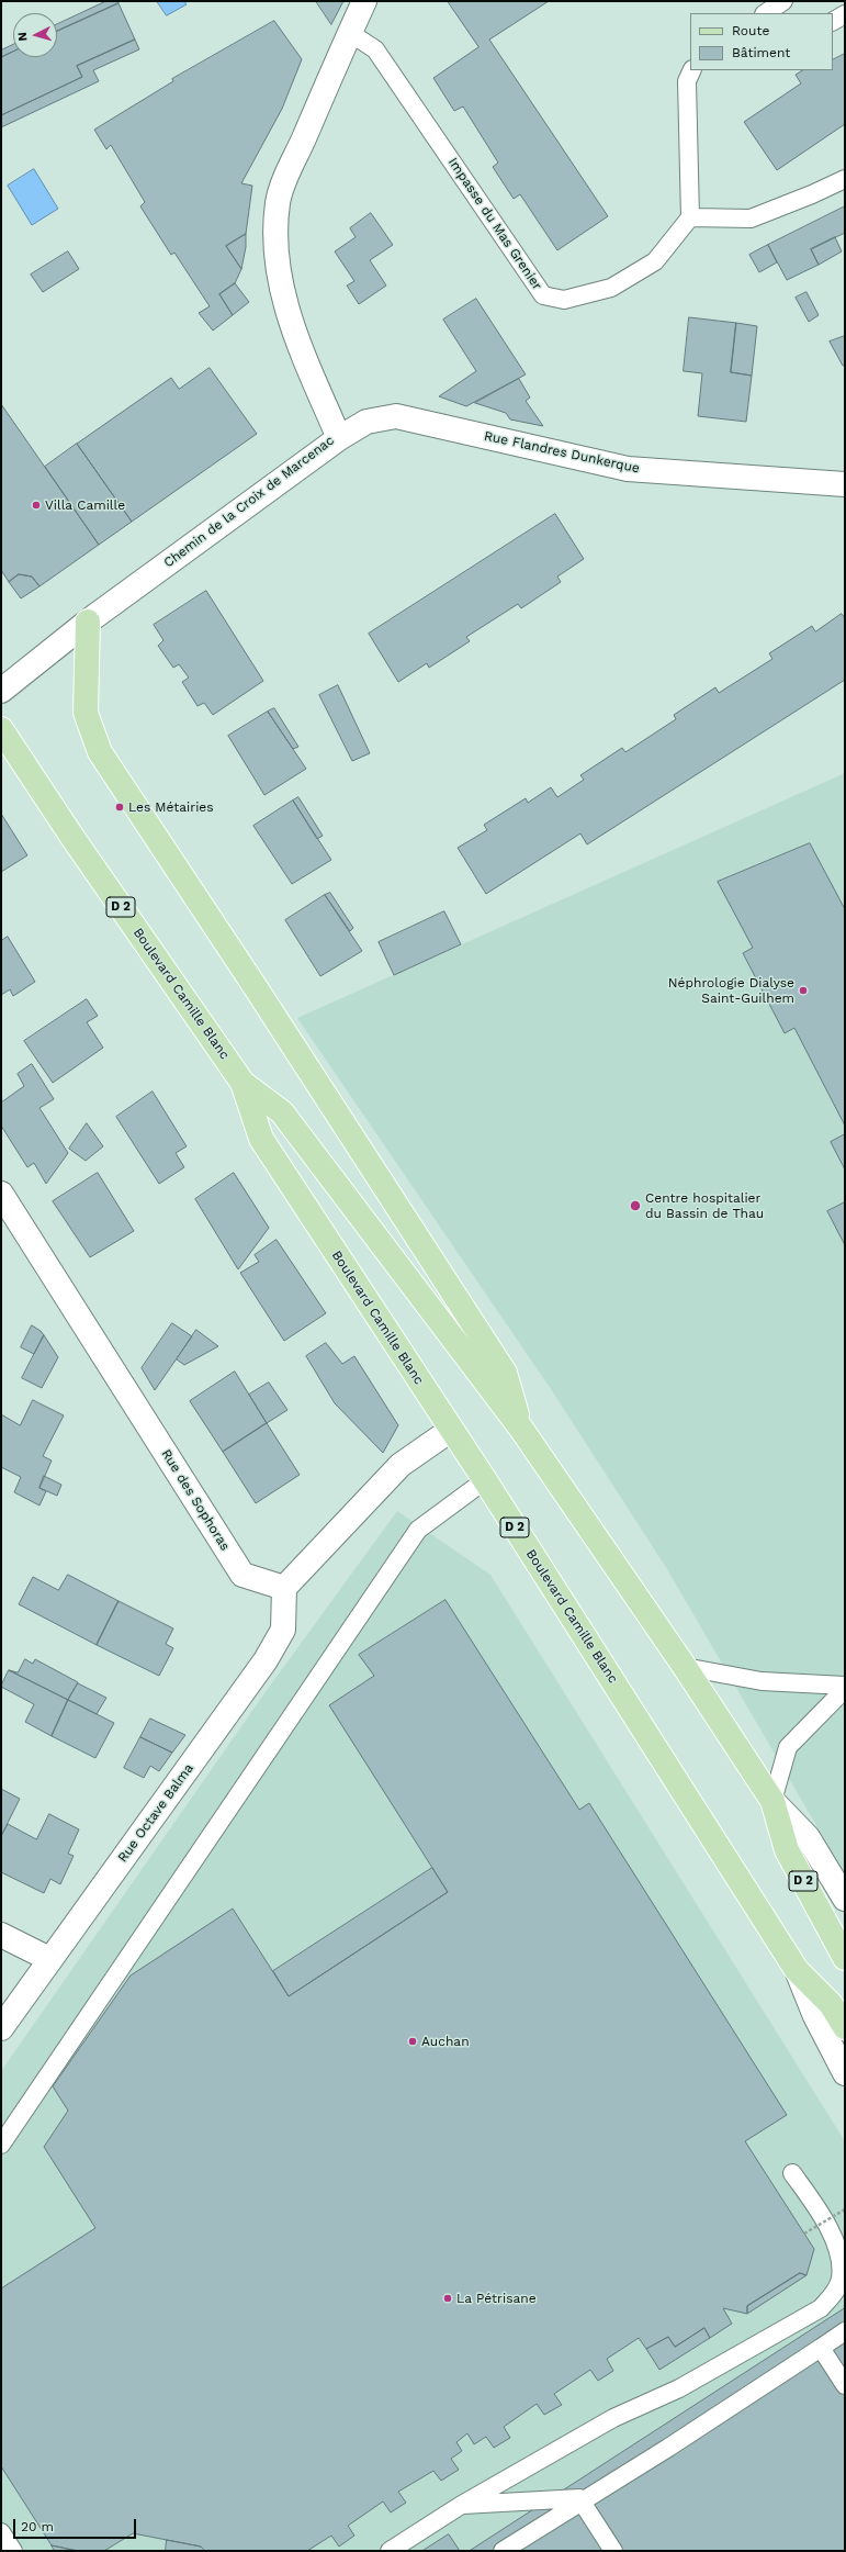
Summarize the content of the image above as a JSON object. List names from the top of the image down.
{
  "streets": {
    "main road": ["D 2", "Boulevard Camille Blanc"],
    "street": [
      "Rue Flandres Dunkerque",
      "Chemin de la Croix de Marcenac",
      "Rue des Sophoras",
      "Rue Octave Balma"
    ],
    "lane": ["Impasse du Mas Grenier"]
  },
  "crossings": [
    ["Impasse du Mas Grenier", "Chemin de la Croix de Marcenac"],
    ["Rue Flandres Dunkerque", "Chemin de la Croix de Marcenac"],
    ["Rue des Sophoras", "Rue Octave Balma"]
  ],
  "places": [
    "Villa Camille",
    "Les Métairies",
    "Néphrologie Dialyse Saint-Guilhem",
    "Centre hospitalier du Bassin de Thau",
    "Auchan",
    "La Pétrisane"
  ],
  "legend": ["Route", "Bâtiment"],
  "scale_bar": "20 m",
  "north": "left"
}
